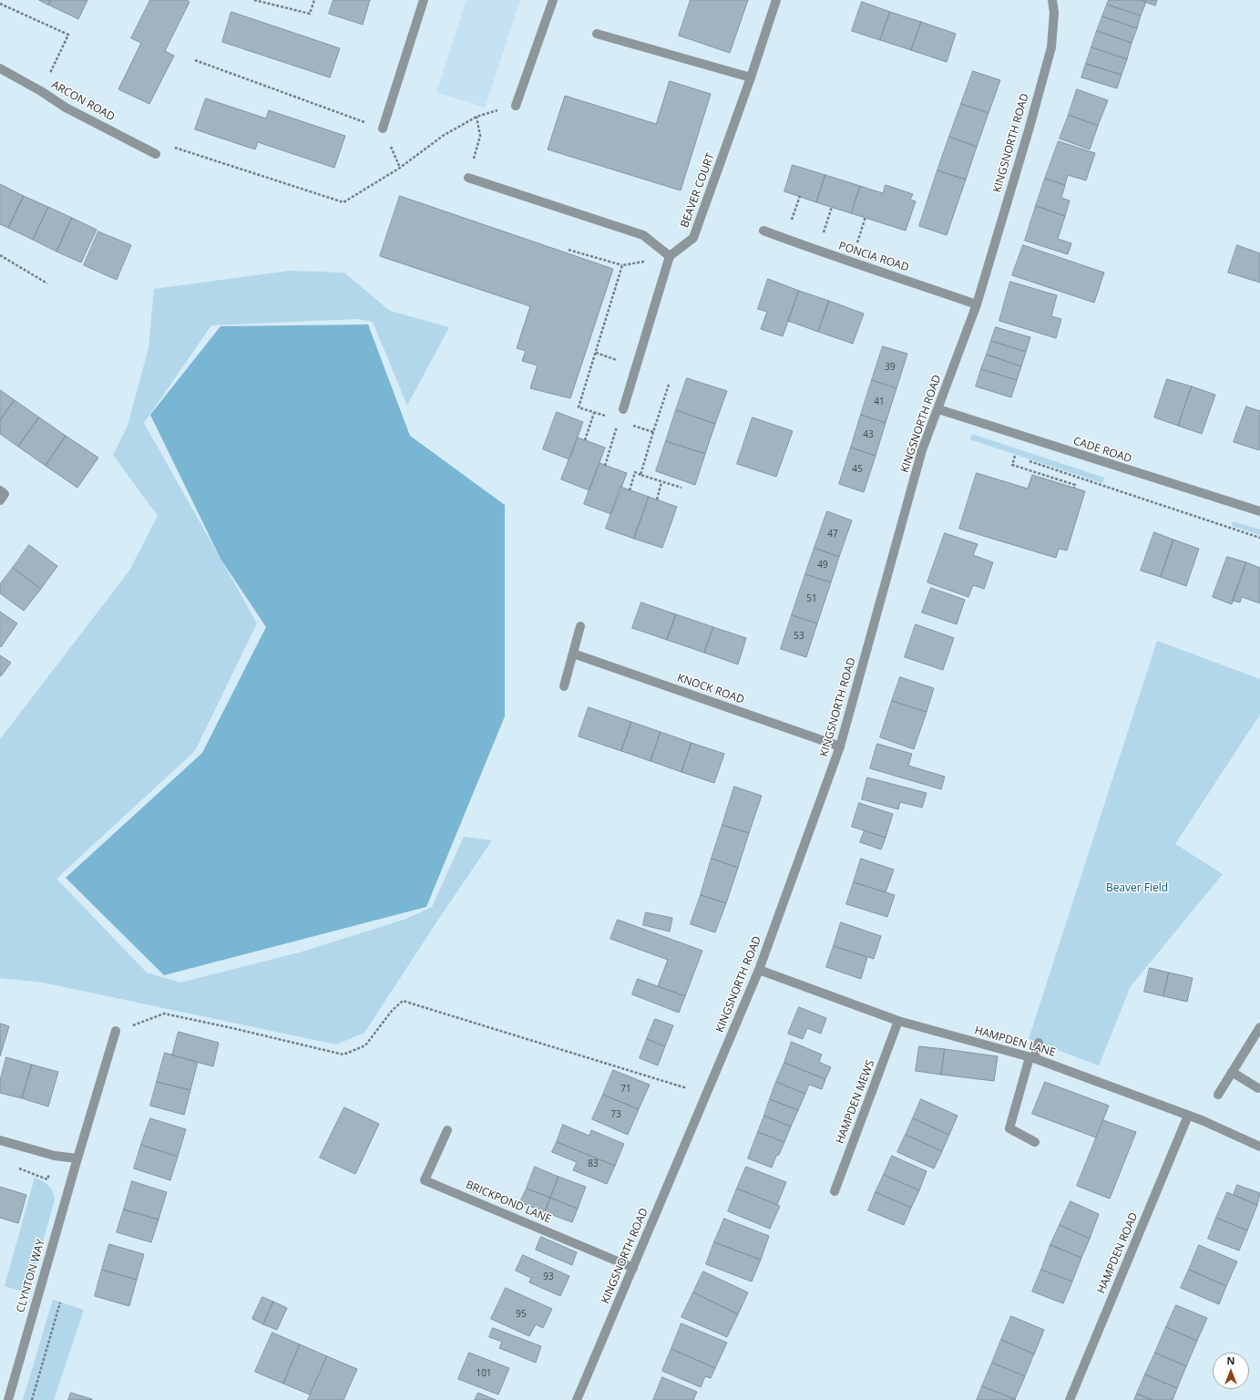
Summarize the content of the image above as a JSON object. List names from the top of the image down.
{
  "streets": {
    "street": [
      "ARCON ROAD",
      "KINGSNORTH ROAD",
      "BEAVER COURT",
      "PONCIA ROAD",
      "CADE ROAD",
      "KNOCK ROAD",
      "HAMPDEN LANE",
      "HAMPDEN MEWS",
      "BRICKPOND LANE",
      "HAMPDEN ROAD",
      "CLYNTON WAY"
    ]
  },
  "crossings": [
    ["KINGSNORTH ROAD", "PONCIA ROAD"],
    ["KINGSNORTH ROAD", "CADE ROAD"],
    ["KINGSNORTH ROAD", "KNOCK ROAD"],
    ["KINGSNORTH ROAD", "HAMPDEN LANE"],
    ["KINGSNORTH ROAD", "BRICKPOND LANE"],
    ["HAMPDEN LANE", "HAMPDEN MEWS"],
    ["HAMPDEN LANE", "HAMPDEN ROAD"]
  ],
  "parks": ["Beaver Field"],
  "house_numbers": [
    "39",
    "41",
    "43",
    "45",
    "47",
    "49",
    "51",
    "53",
    "71",
    "73",
    "83",
    "93",
    "95",
    "101"
  ],
  "north": "top"
}
